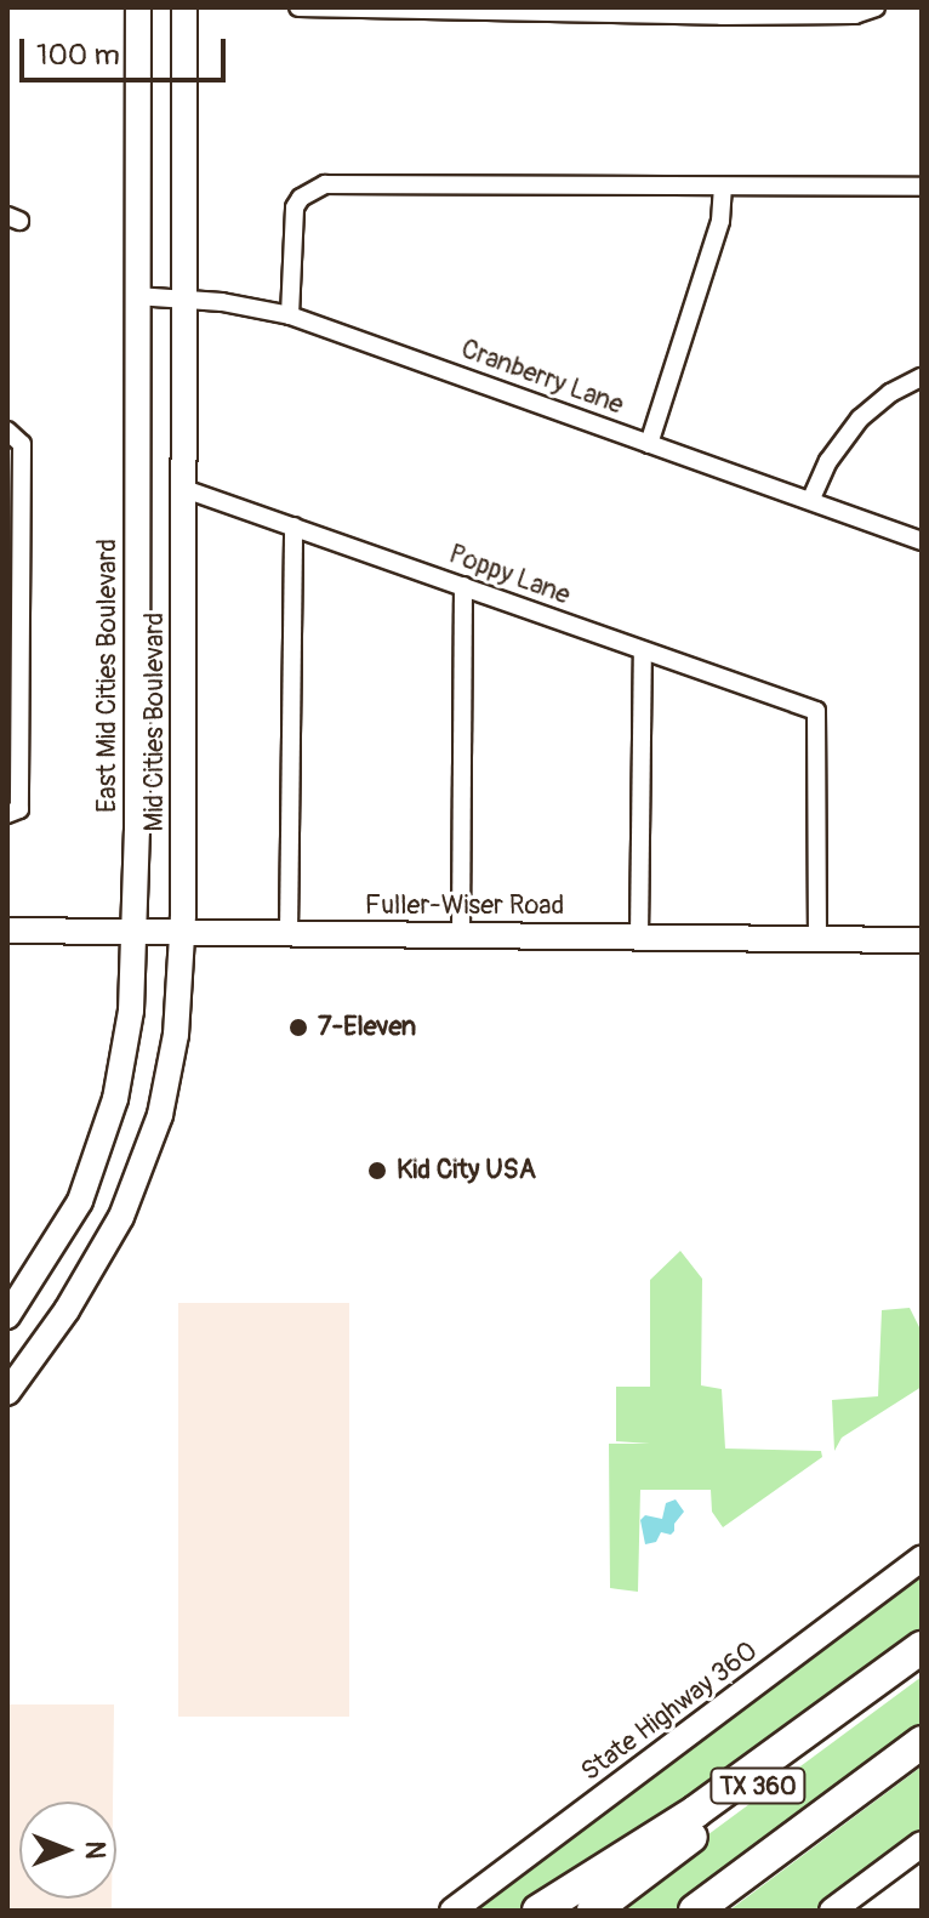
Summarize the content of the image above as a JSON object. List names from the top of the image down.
{
  "streets": {
    "highway": ["TX 360"],
    "main road": [
      "East Mid Cities Boulevard",
      "Mid Cities Boulevard",
      "Fuller-Wiser Road",
      "State Highway 360"
    ],
    "street": ["Cranberry Lane", "Poppy Lane"]
  },
  "crossings": [
    ["Cranberry Lane", "East Mid Cities Boulevard"],
    ["Cranberry Lane", "Mid Cities Boulevard"],
    ["Poppy Lane", "Mid Cities Boulevard"],
    ["Poppy Lane", "Fuller-Wiser Road"],
    ["East Mid Cities Boulevard", "Fuller-Wiser Road"],
    ["Mid Cities Boulevard", "Fuller-Wiser Road"]
  ],
  "places": ["7-Eleven", "Kid City USA"],
  "scale_bar": "100 m",
  "north": "right"
}
